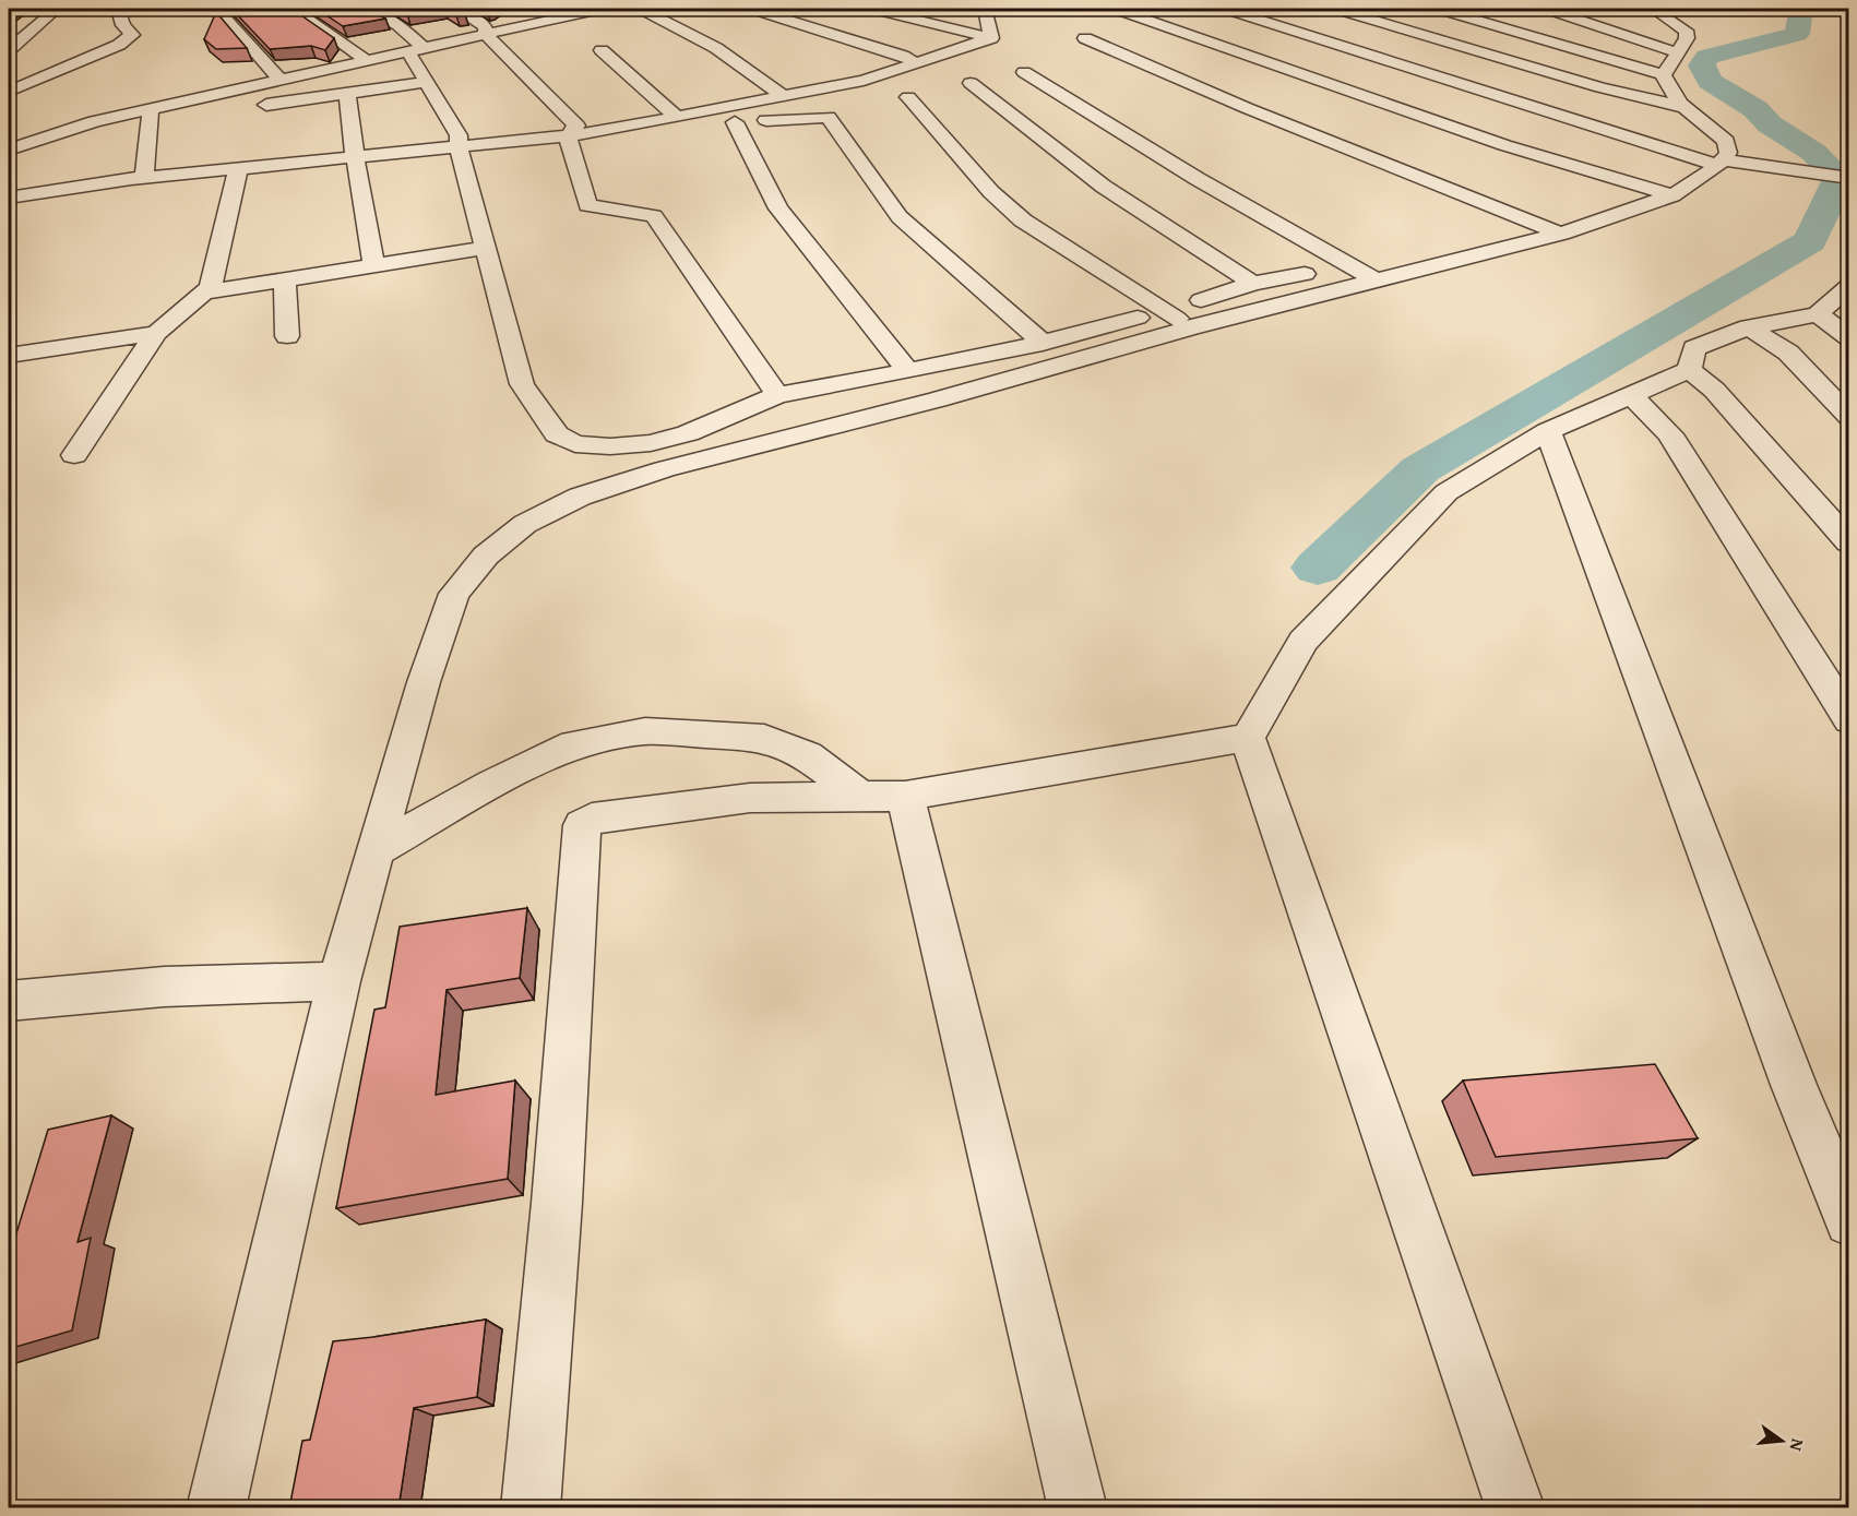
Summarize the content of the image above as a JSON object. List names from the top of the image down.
{
  "north": "right"
}
